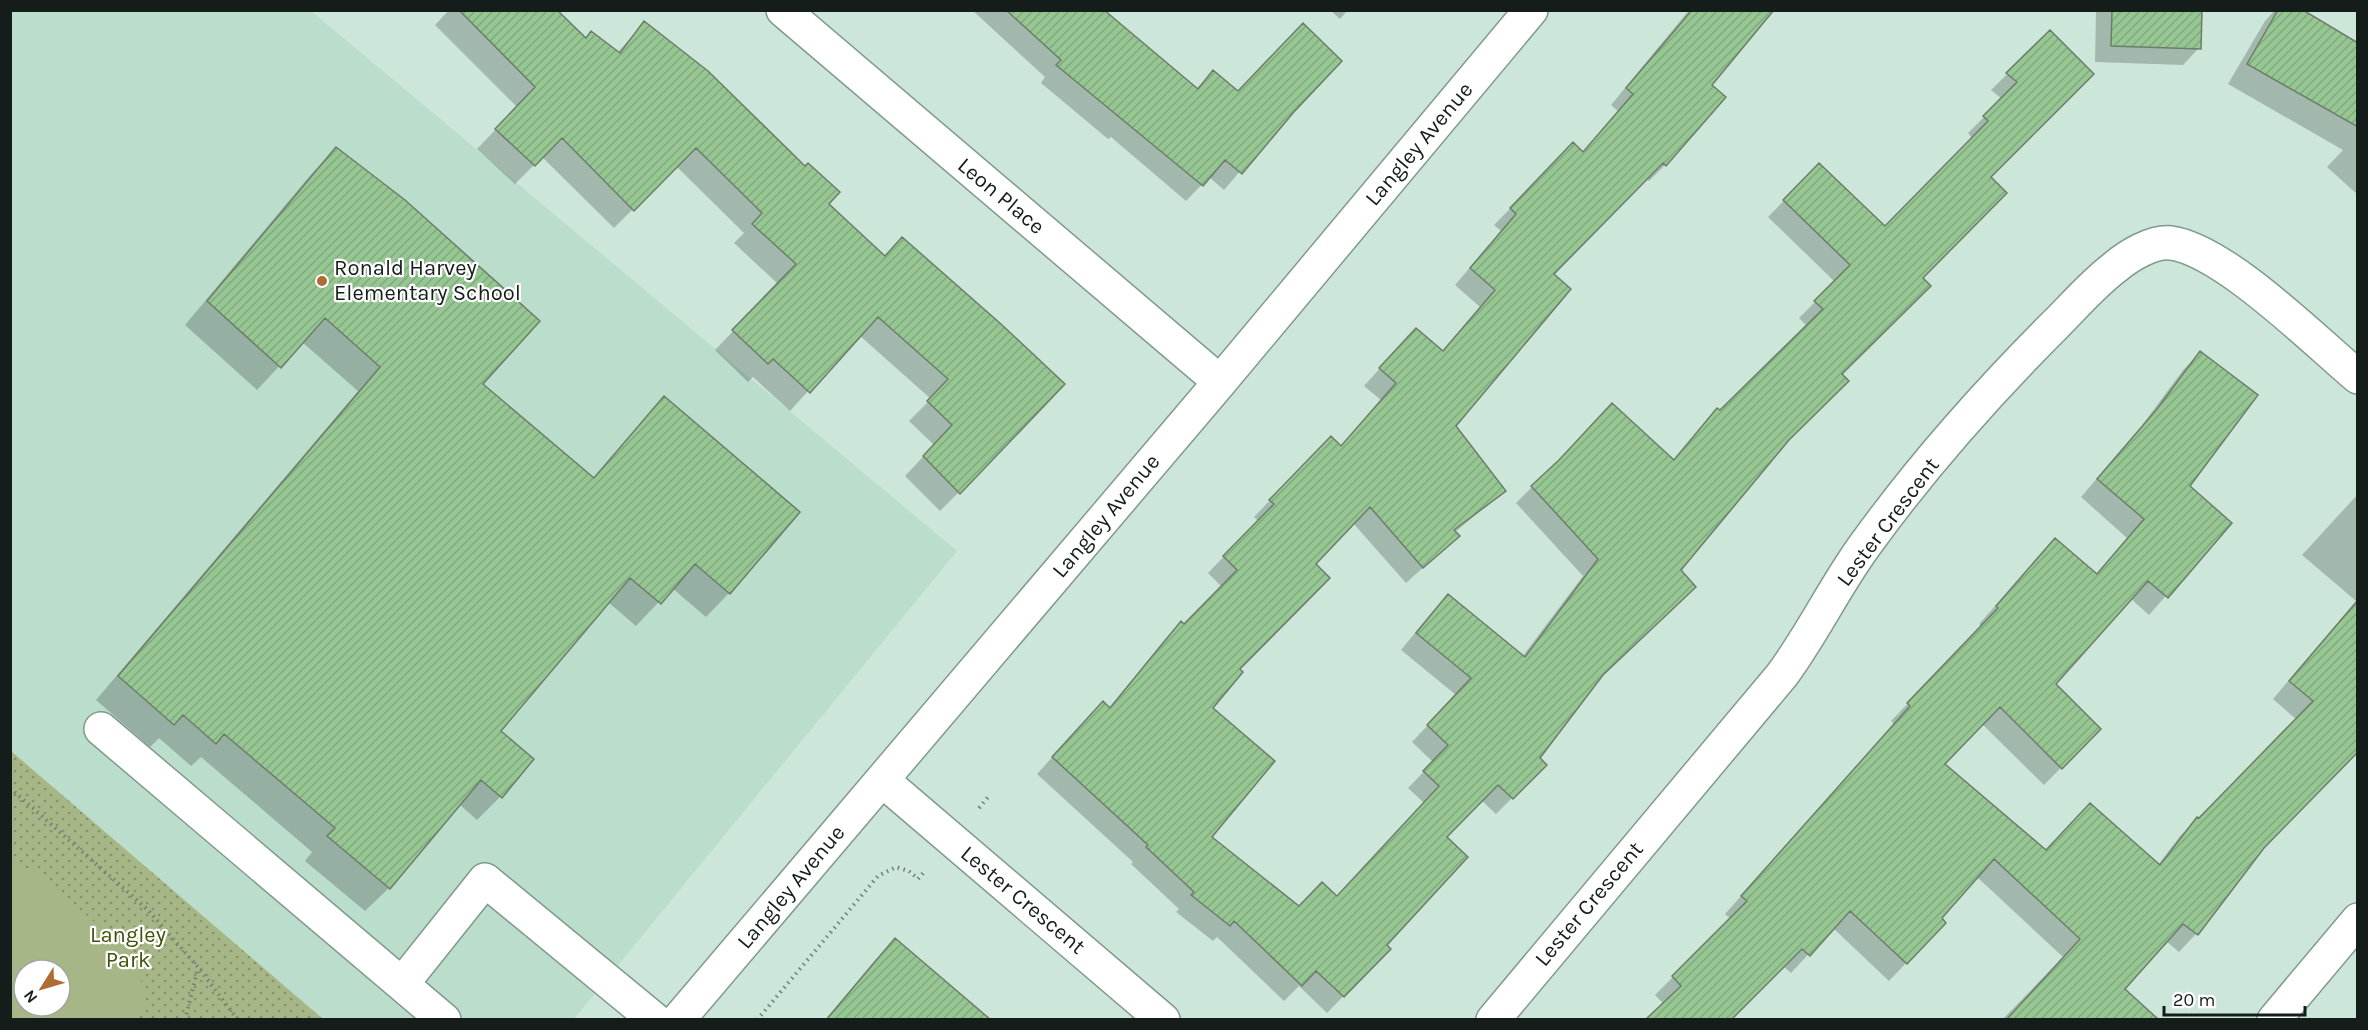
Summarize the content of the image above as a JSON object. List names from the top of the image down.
{
  "streets": {
    "street": ["Langley Avenue", "Leon Place", "Lester Crescent"]
  },
  "crossings": [
    ["Langley Avenue", "Leon Place"],
    ["Langley Avenue", "Lester Crescent"]
  ],
  "parks": ["Langley Park"],
  "places": ["Ronald Harvey Elementary School"],
  "scale_bar": "20 m",
  "north": "bottom left"
}
